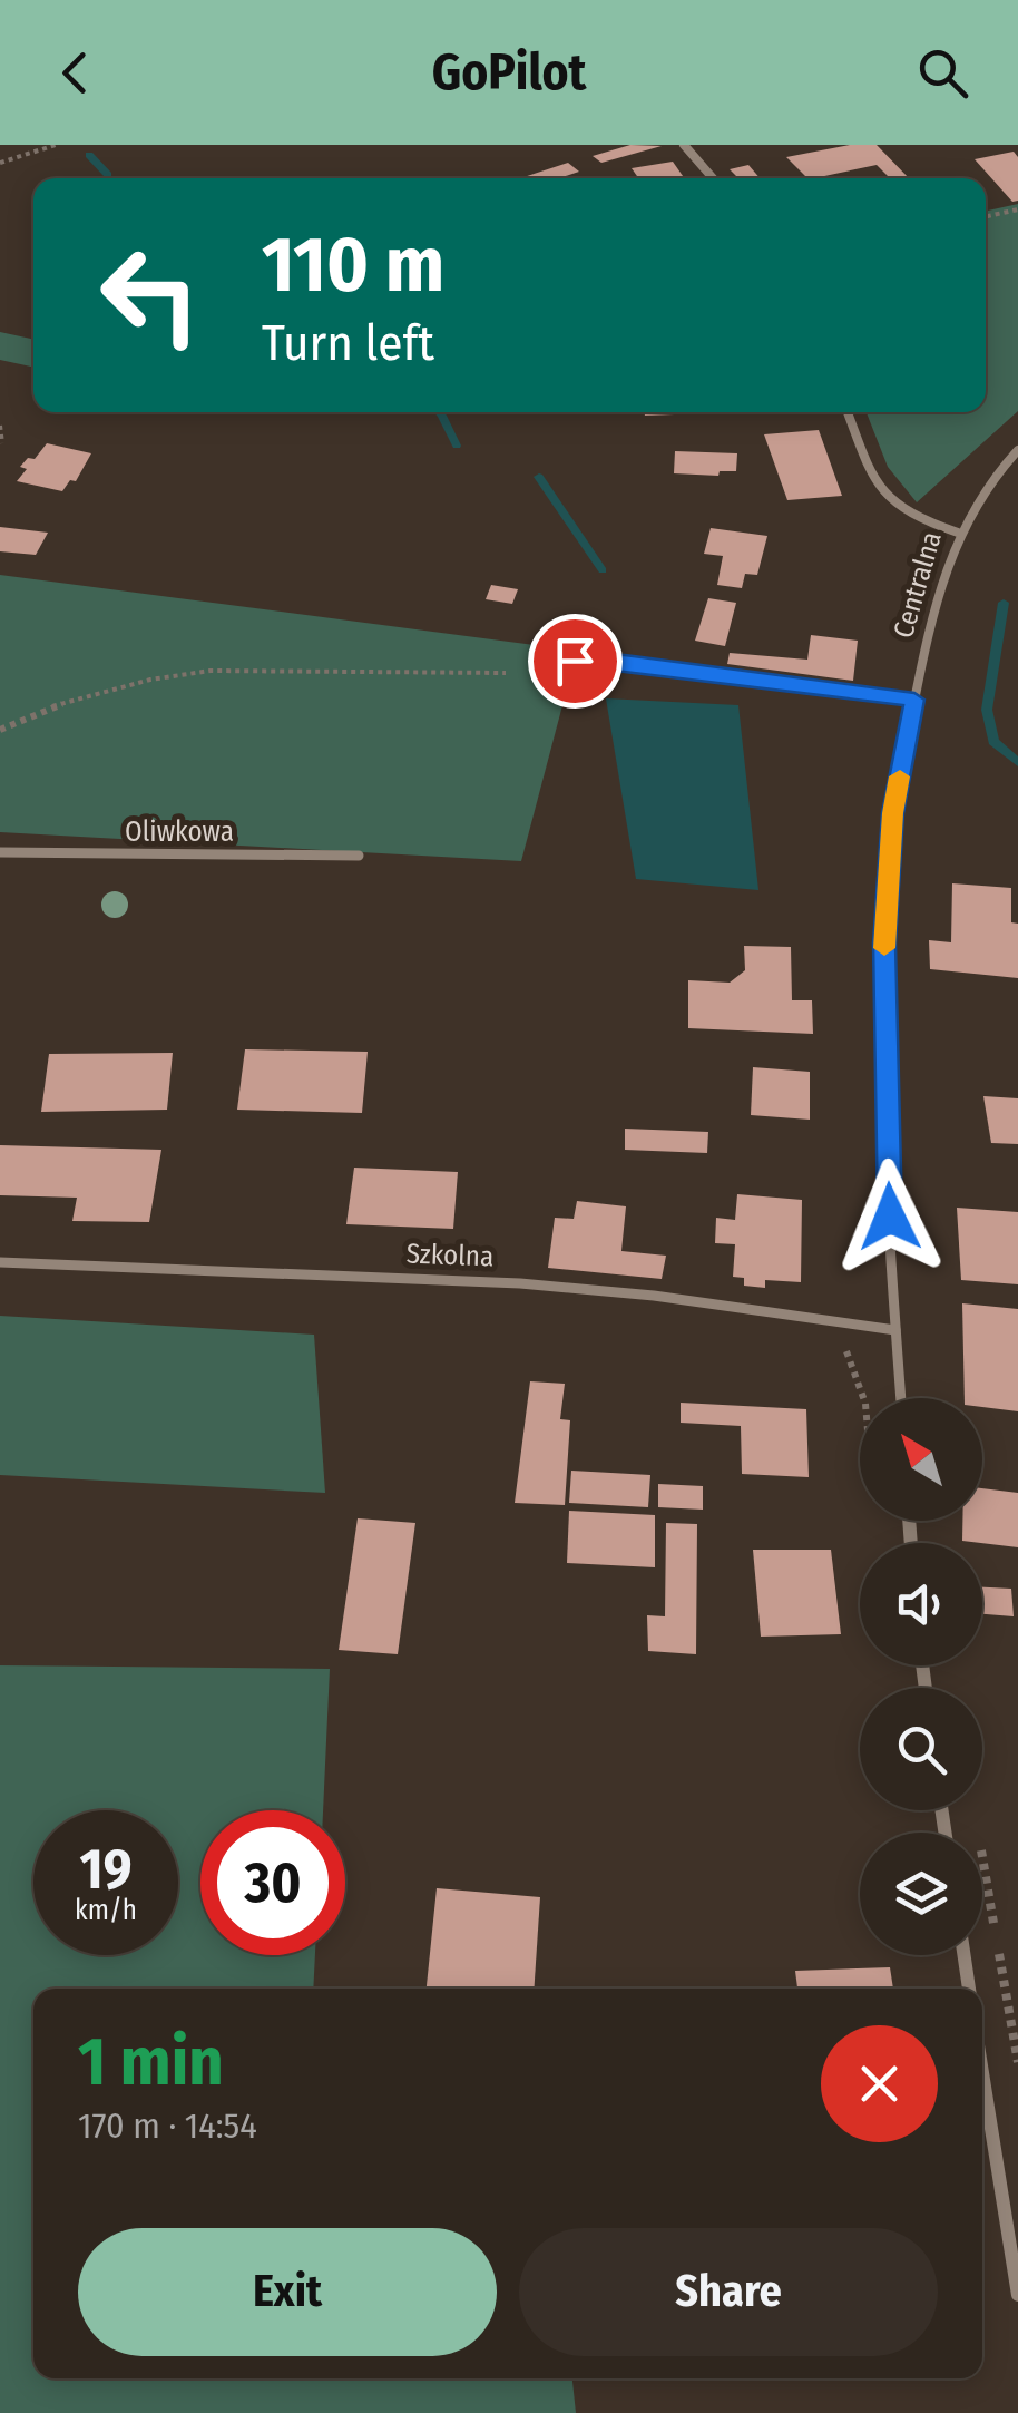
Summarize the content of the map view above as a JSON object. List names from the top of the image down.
{
  "streets": {
    "street": ["Centralna", "Oliwkowa", "Szkolna"]
  },
  "crossings": [
    ["Centralna", "Szkolna"]
  ],
  "north": "top left",
  "page": {
    "header": "GoPilot",
    "turn": ["110 m", "Turn left"],
    "speed": "19 km/h",
    "limit": "30",
    "heading": ["1 min", "170 m · 14:54"],
    "buttons": ["Exit", "Share"]
  }
}
